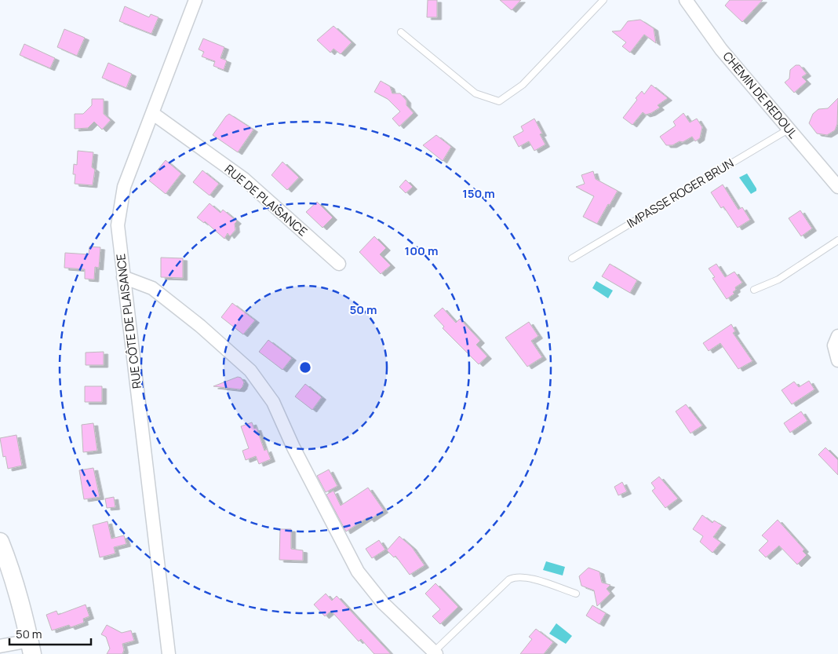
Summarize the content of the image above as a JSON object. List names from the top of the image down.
{
  "streets": {
    "street": ["CHEMIN DE REDOUL", "RUE DE PLAISANCE", "RUE CÔTE DE PLAISANCE"],
    "lane": ["IMPASSE ROGER BRUN"]
  },
  "crossings": [
    ["CHEMIN DE REDOUL", "IMPASSE ROGER BRUN"],
    ["RUE DE PLAISANCE", "RUE CÔTE DE PLAISANCE"]
  ],
  "scale_bar": "50 m",
  "rings": ["150 m", "100 m", "50 m"]
}
